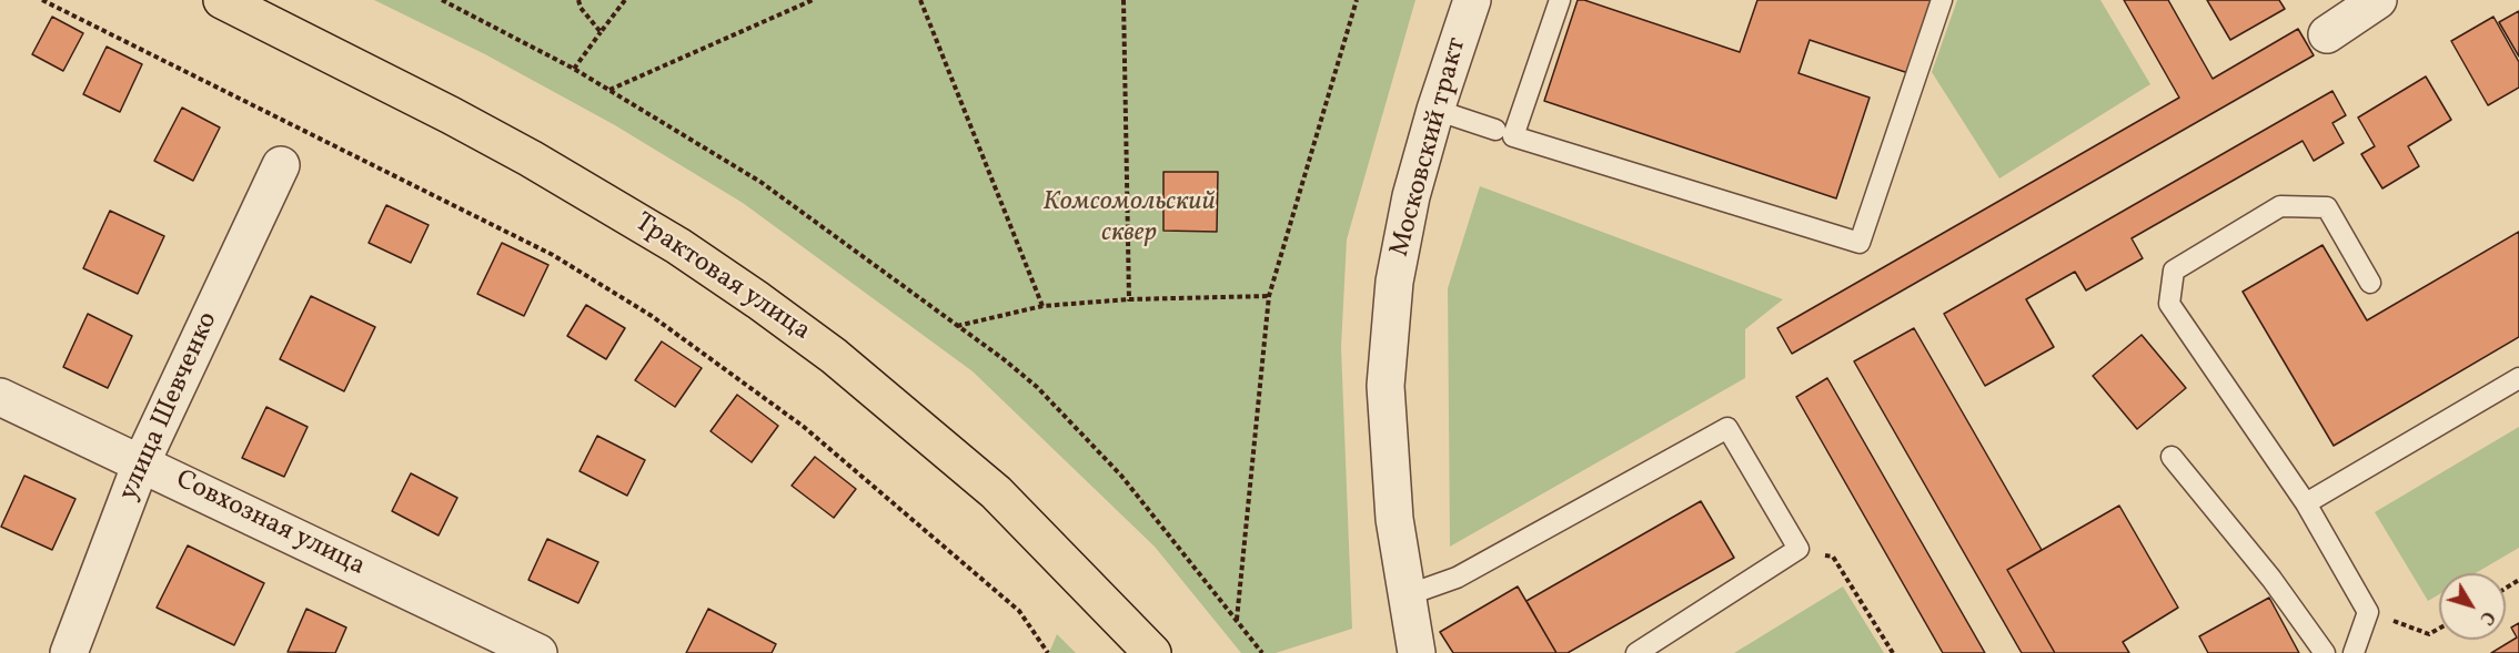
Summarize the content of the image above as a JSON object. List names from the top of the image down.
{
  "streets": {
    "main road": ["Трактовая улица"],
    "street": ["Московский тракт", "улица Шевченко", "Совхозная улица"]
  },
  "crossings": [
    ["улица Шевченко", "Совхозная улица"]
  ],
  "parks": ["Комсомольский сквер"],
  "north": "bottom right"
}
